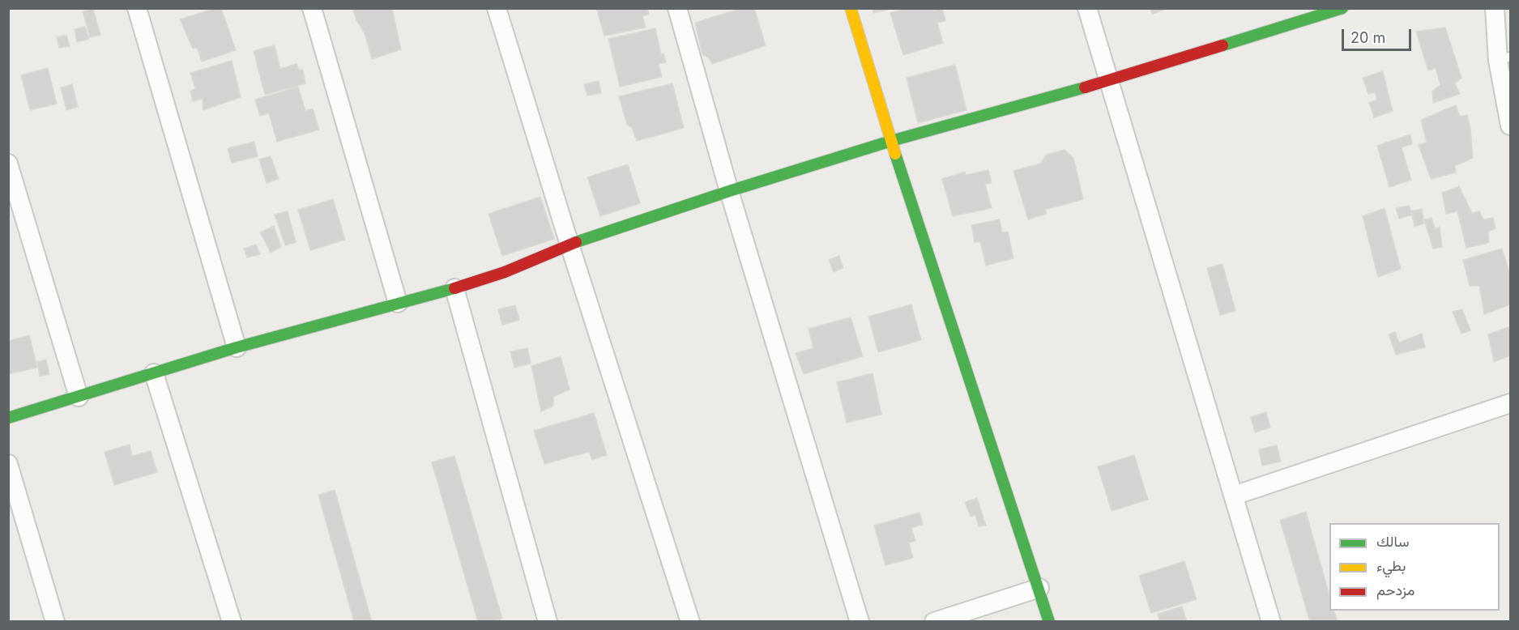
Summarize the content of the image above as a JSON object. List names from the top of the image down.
{
  "legend": ["سالك", "بطيء", "مزدحم"],
  "scale_bar": "20 m"
}
